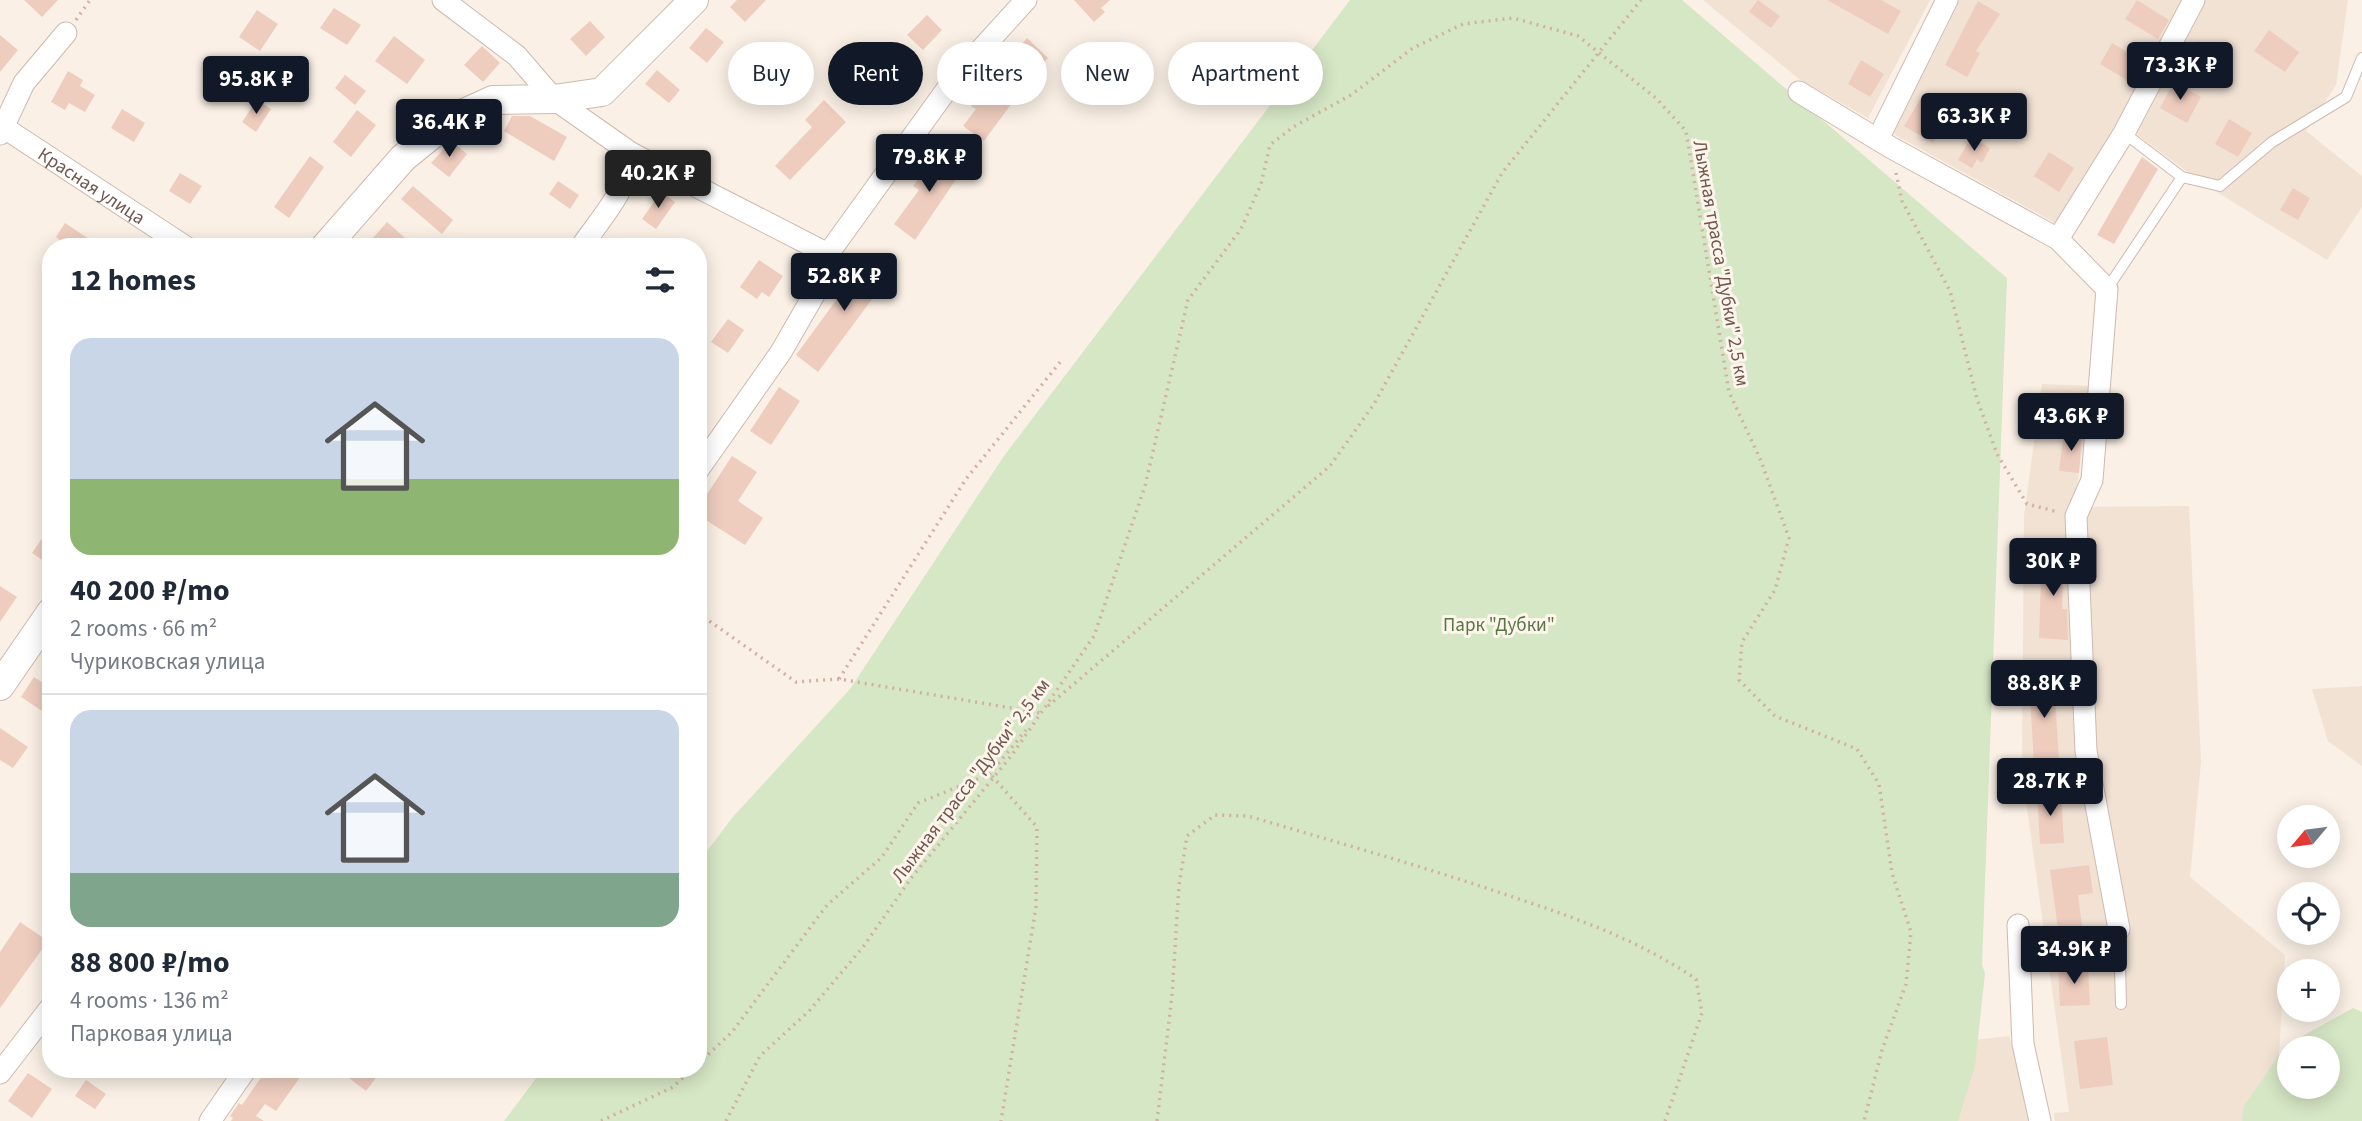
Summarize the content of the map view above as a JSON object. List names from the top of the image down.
{
  "streets": {
    "street": ["Красная улица"],
    "path": ["Лыжная трасса \"Дубки\" 2,5 км"]
  },
  "parks": ["Парк \"Дубки\""],
  "north": "bottom left",
  "page": {
    "price": [
      "73.3K ₽",
      "95.8K ₽",
      "63.3K ₽",
      "36.4K ₽",
      "79.8K ₽",
      "40.2K ₽",
      "52.8K ₽",
      "43.6K ₽",
      "30K ₽",
      "88.8K ₽",
      "28.7K ₽",
      "34.9K ₽"
    ],
    "chip": [
      "Buy",
      "Rent",
      "Filters",
      "New",
      "Apartment"
    ],
    "heading": "12 homes",
    "list": [
      {
        "name": "40 200 ₽/mo",
        "note": "2 rooms · 66 m² · Чуриковская улица"
      },
      {
        "name": "88 800 ₽/mo",
        "note": "4 rooms · 136 m² · Парковая улица"
      }
    ],
    "map_buttons": ["+", "−"]
  }
}
